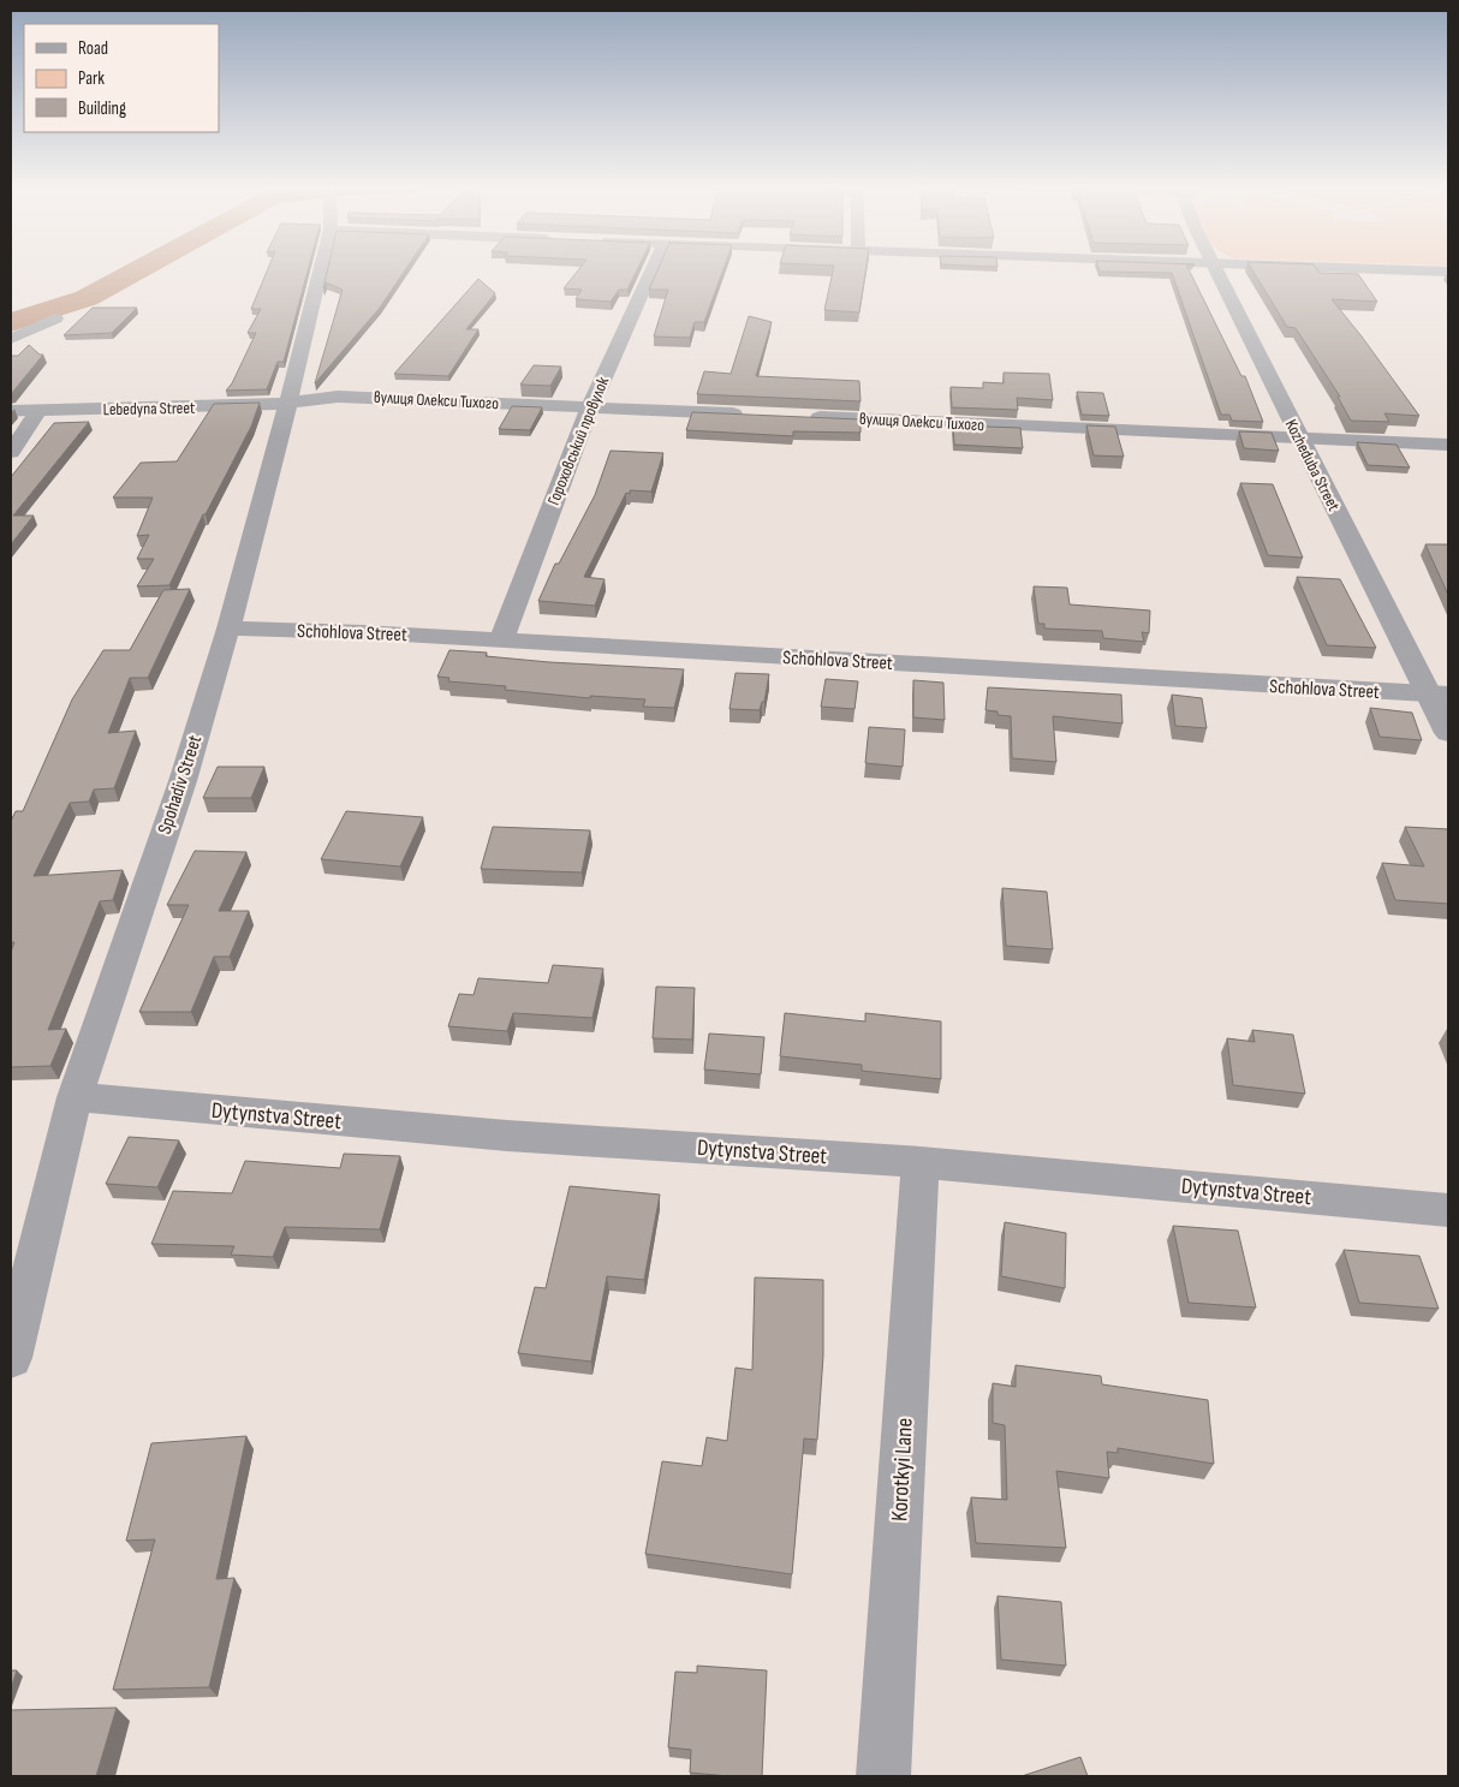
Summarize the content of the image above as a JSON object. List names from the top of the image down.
{
  "streets": {
    "street": [
      "вулиця Олекси Тихого",
      "Lebedyna Street",
      "Гороховський провулок",
      "Kozheduba Street",
      "Schohlova Street",
      "Spohadiv Street",
      "Dytynstva Street",
      "Korotkyi Lane"
    ]
  },
  "crossings": [
    ["вулиця Олекси Тихого", "Lebedyna Street"],
    ["вулиця Олекси Тихого", "Гороховський провулок"],
    ["вулиця Олекси Тихого", "Kozheduba Street"],
    ["вулиця Олекси Тихого", "Spohadiv Street"],
    ["Lebedyna Street", "Spohadiv Street"],
    ["Гороховський провулок", "Schohlova Street"],
    ["Kozheduba Street", "Schohlova Street"],
    ["Schohlova Street", "Spohadiv Street"],
    ["Spohadiv Street", "Dytynstva Street"],
    ["Dytynstva Street", "Korotkyi Lane"]
  ],
  "legend": ["Road", "Park", "Building"]
}
